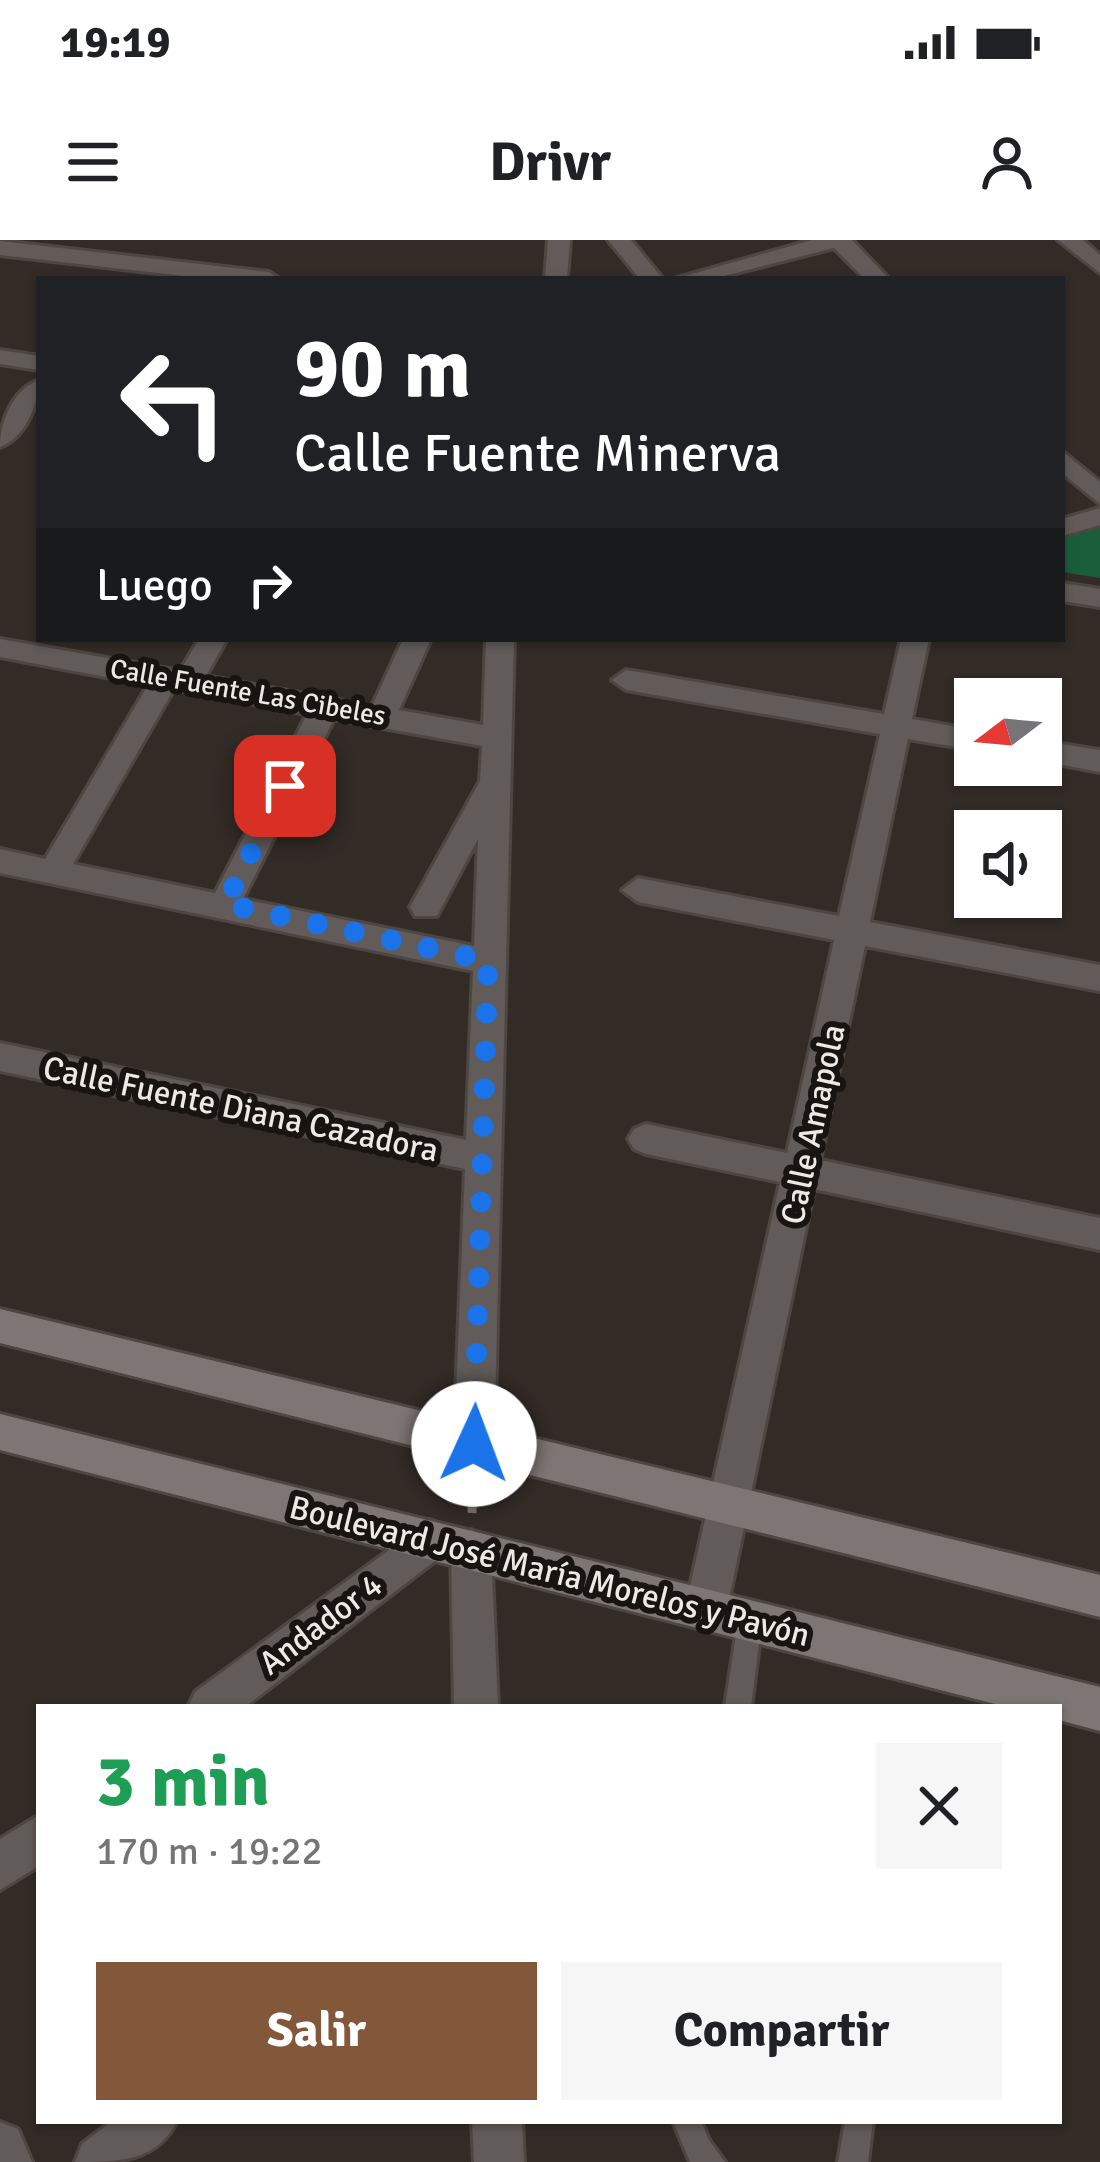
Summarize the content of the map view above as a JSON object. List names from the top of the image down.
{
  "streets": {
    "main road": ["Boulevard José María Morelos y Pavón"],
    "street": [
      "Calle Fuente Las Cibeles",
      "Calle Fuente Diana Cazadora",
      "Calle Amapola",
      "Andador 4"
    ]
  },
  "crossings": [
    ["Calle Amapola", "Boulevard José María Morelos y Pavón"],
    ["Boulevard José María Morelos y Pavón", "Andador 4"]
  ],
  "north": "left",
  "page": {
    "status": "19:19",
    "header": "Drivr",
    "turn": ["90 m", "Calle Fuente Minerva"],
    "then": "Luego",
    "heading": ["3 min", "170 m · 19:22"],
    "buttons": ["Salir", "Compartir"]
  }
}
